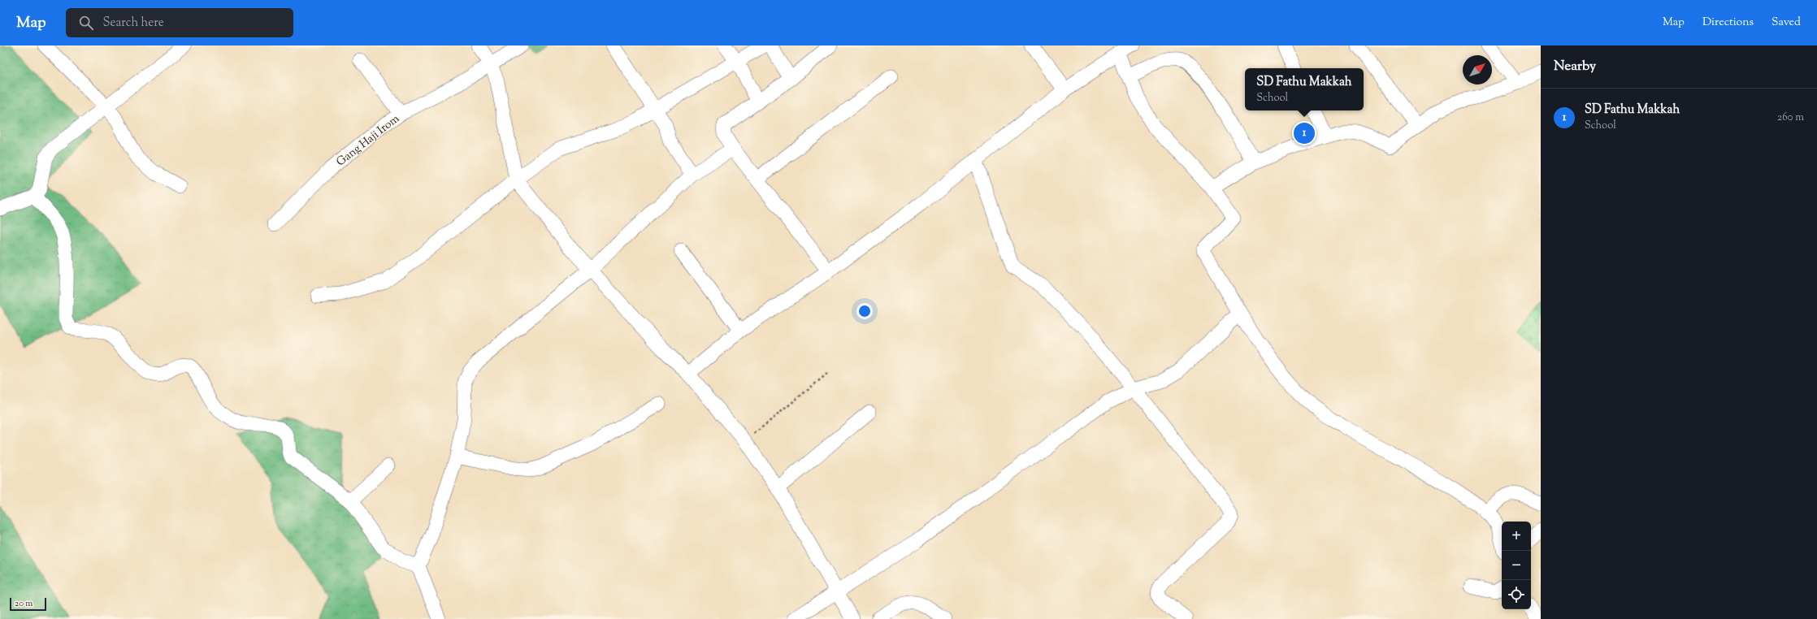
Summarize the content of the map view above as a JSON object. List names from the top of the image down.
{
  "streets": {
    "street": ["Gang Haji Irom"]
  },
  "scale_bar": "20 m",
  "north": "top right",
  "page": {
    "header": "Map",
    "search": "Search here",
    "nav": ["Map", "Directions", "Saved"],
    "heading": "Nearby",
    "popup": ["SD Fathu Makkah", "School"],
    "list": [
      {
        "mark": "1",
        "name": "SD Fathu Makkah",
        "note": "School",
        "value": "260 m"
      }
    ],
    "pins": "1",
    "map_buttons": ["+", "−"],
    "scale": "20 m"
  }
}
